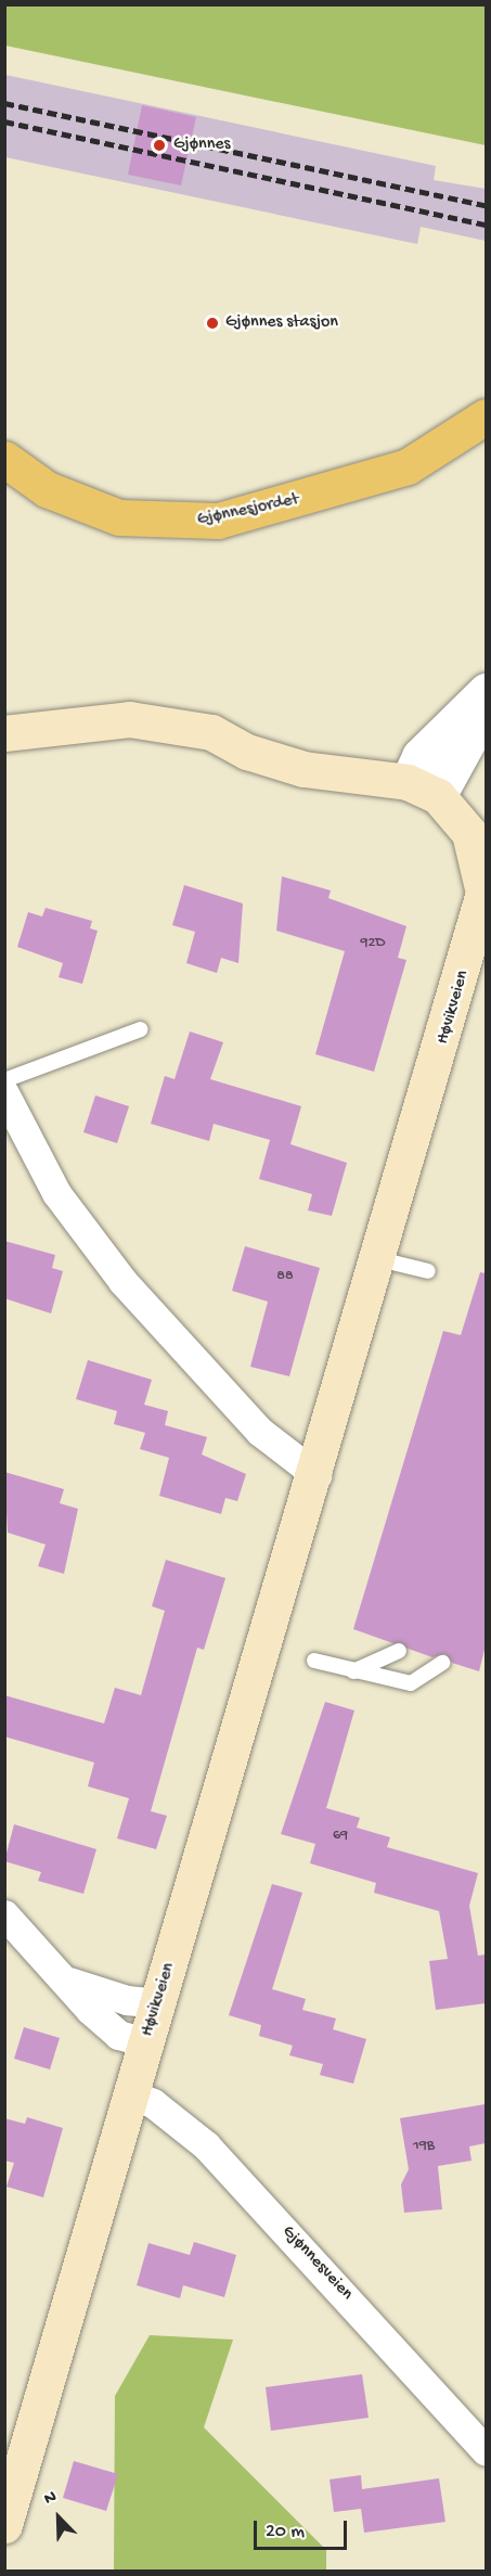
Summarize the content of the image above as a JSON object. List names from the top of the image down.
{
  "streets": {
    "main road": ["Gjønnesjordet", "Høvikveien"],
    "street": ["Gjønnesveien"]
  },
  "crossings": [
    ["Høvikveien", "Gjønnesveien"]
  ],
  "places": ["Gjønnes", "Gjønnes stasjon"],
  "house_numbers": [
    "92D",
    "88",
    "69",
    "19B"
  ],
  "scale_bar": "20 m",
  "north": "top left"
}
